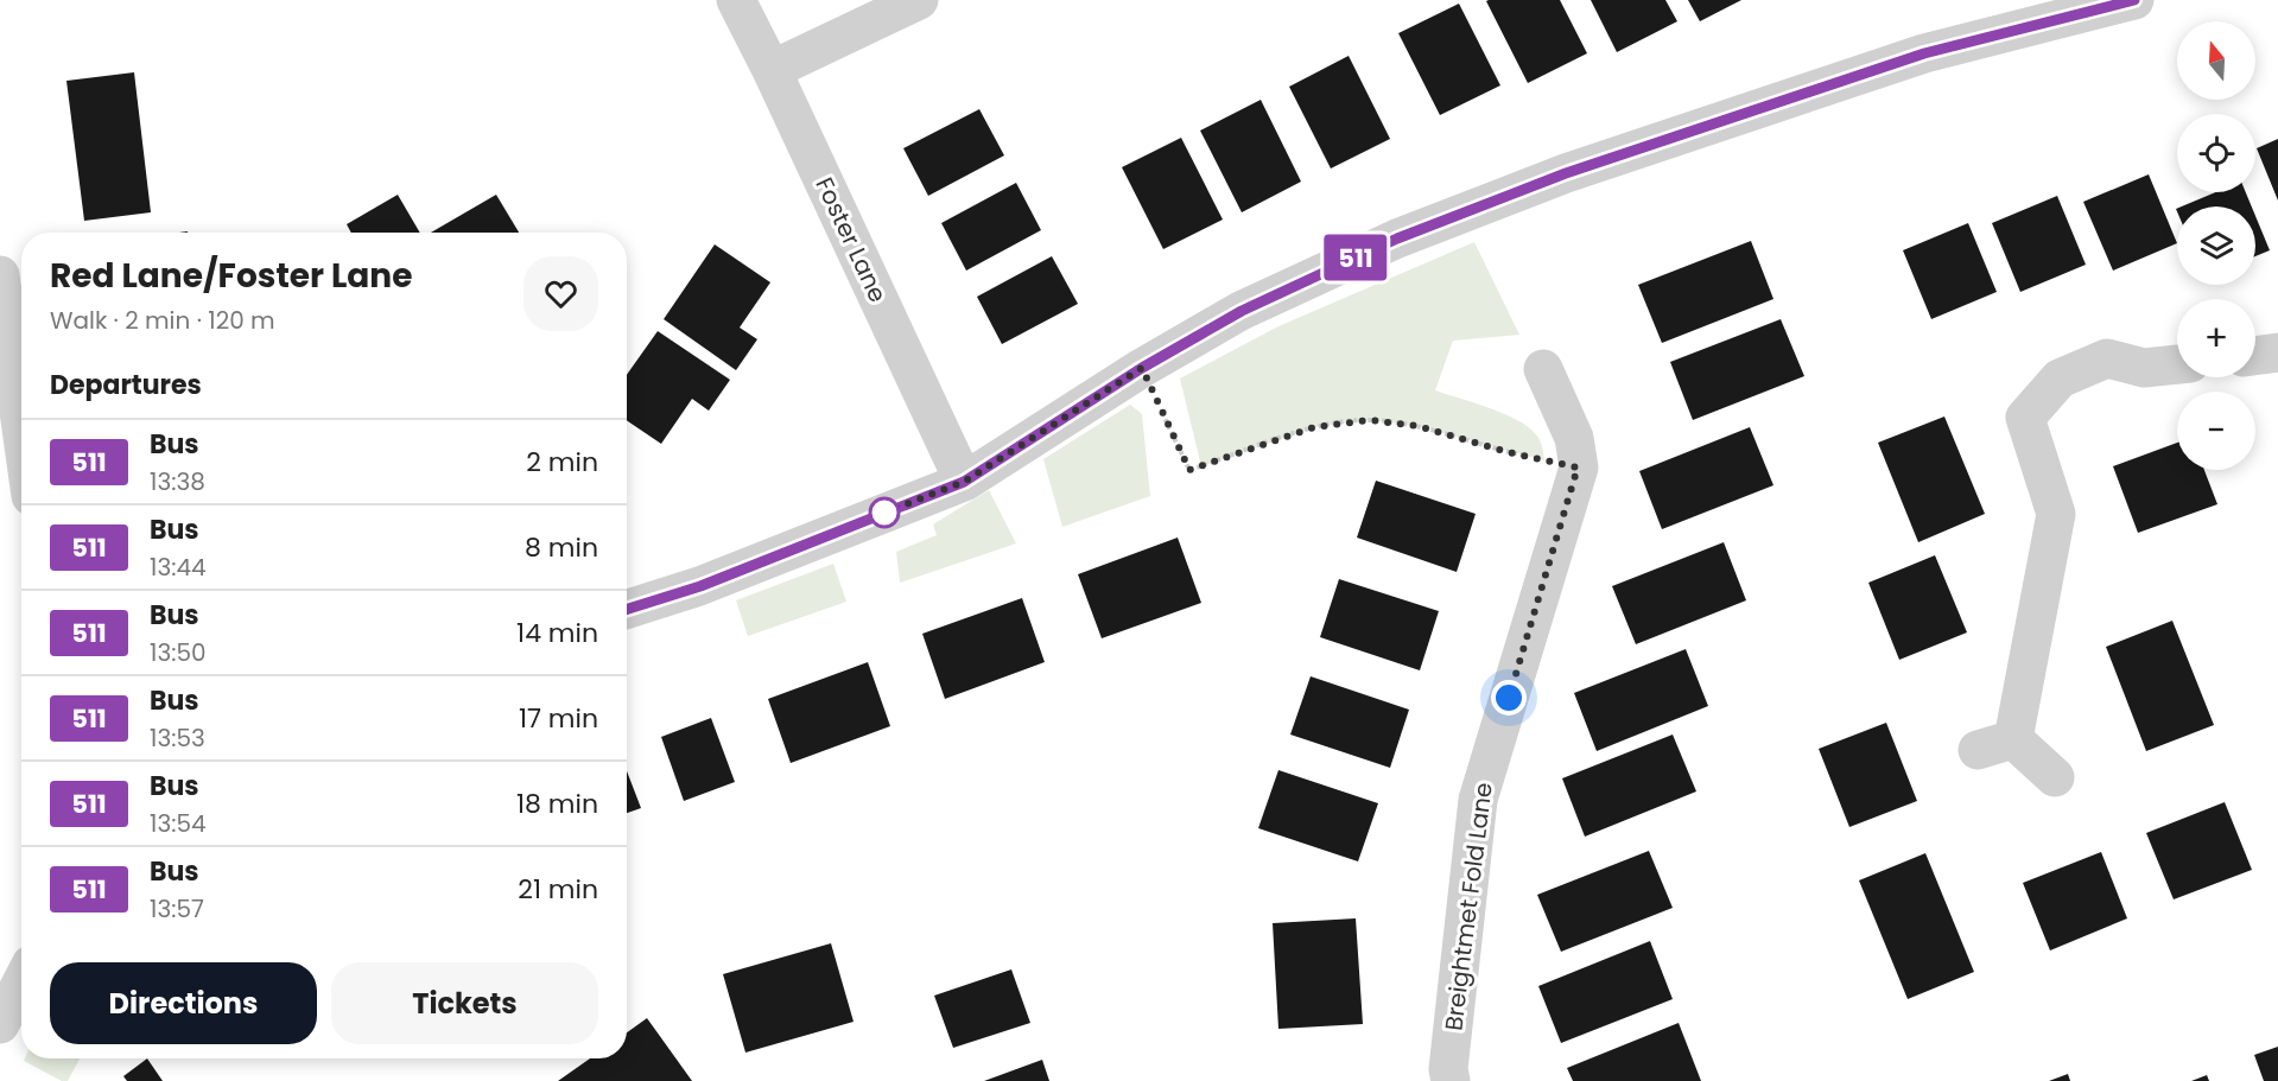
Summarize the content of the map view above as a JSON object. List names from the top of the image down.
{
  "streets": {
    "street": ["Foster Lane", "Breightmet Fold Lane"]
  },
  "lines": ["bus line 511"],
  "north": "top",
  "page": {
    "on_map": "511",
    "map_buttons": ["+", "−"],
    "heading": [
      ["Red Lane/Foster Lane", "Walk · 2 min · 120 m"],
      "Departures"
    ],
    "list": [
      {
        "mark": "511",
        "name": "Bus",
        "note": "13:38",
        "value": "2 min"
      },
      {
        "mark": "511",
        "name": "Bus",
        "note": "13:44",
        "value": "8 min"
      },
      {
        "mark": "511",
        "name": "Bus",
        "note": "13:50",
        "value": "14 min"
      },
      {
        "mark": "511",
        "name": "Bus",
        "note": "13:53",
        "value": "17 min"
      },
      {
        "mark": "511",
        "name": "Bus",
        "note": "13:54",
        "value": "18 min"
      },
      {
        "mark": "511",
        "name": "Bus",
        "note": "13:57",
        "value": "21 min"
      }
    ],
    "buttons": ["Directions", "Tickets"]
  }
}
